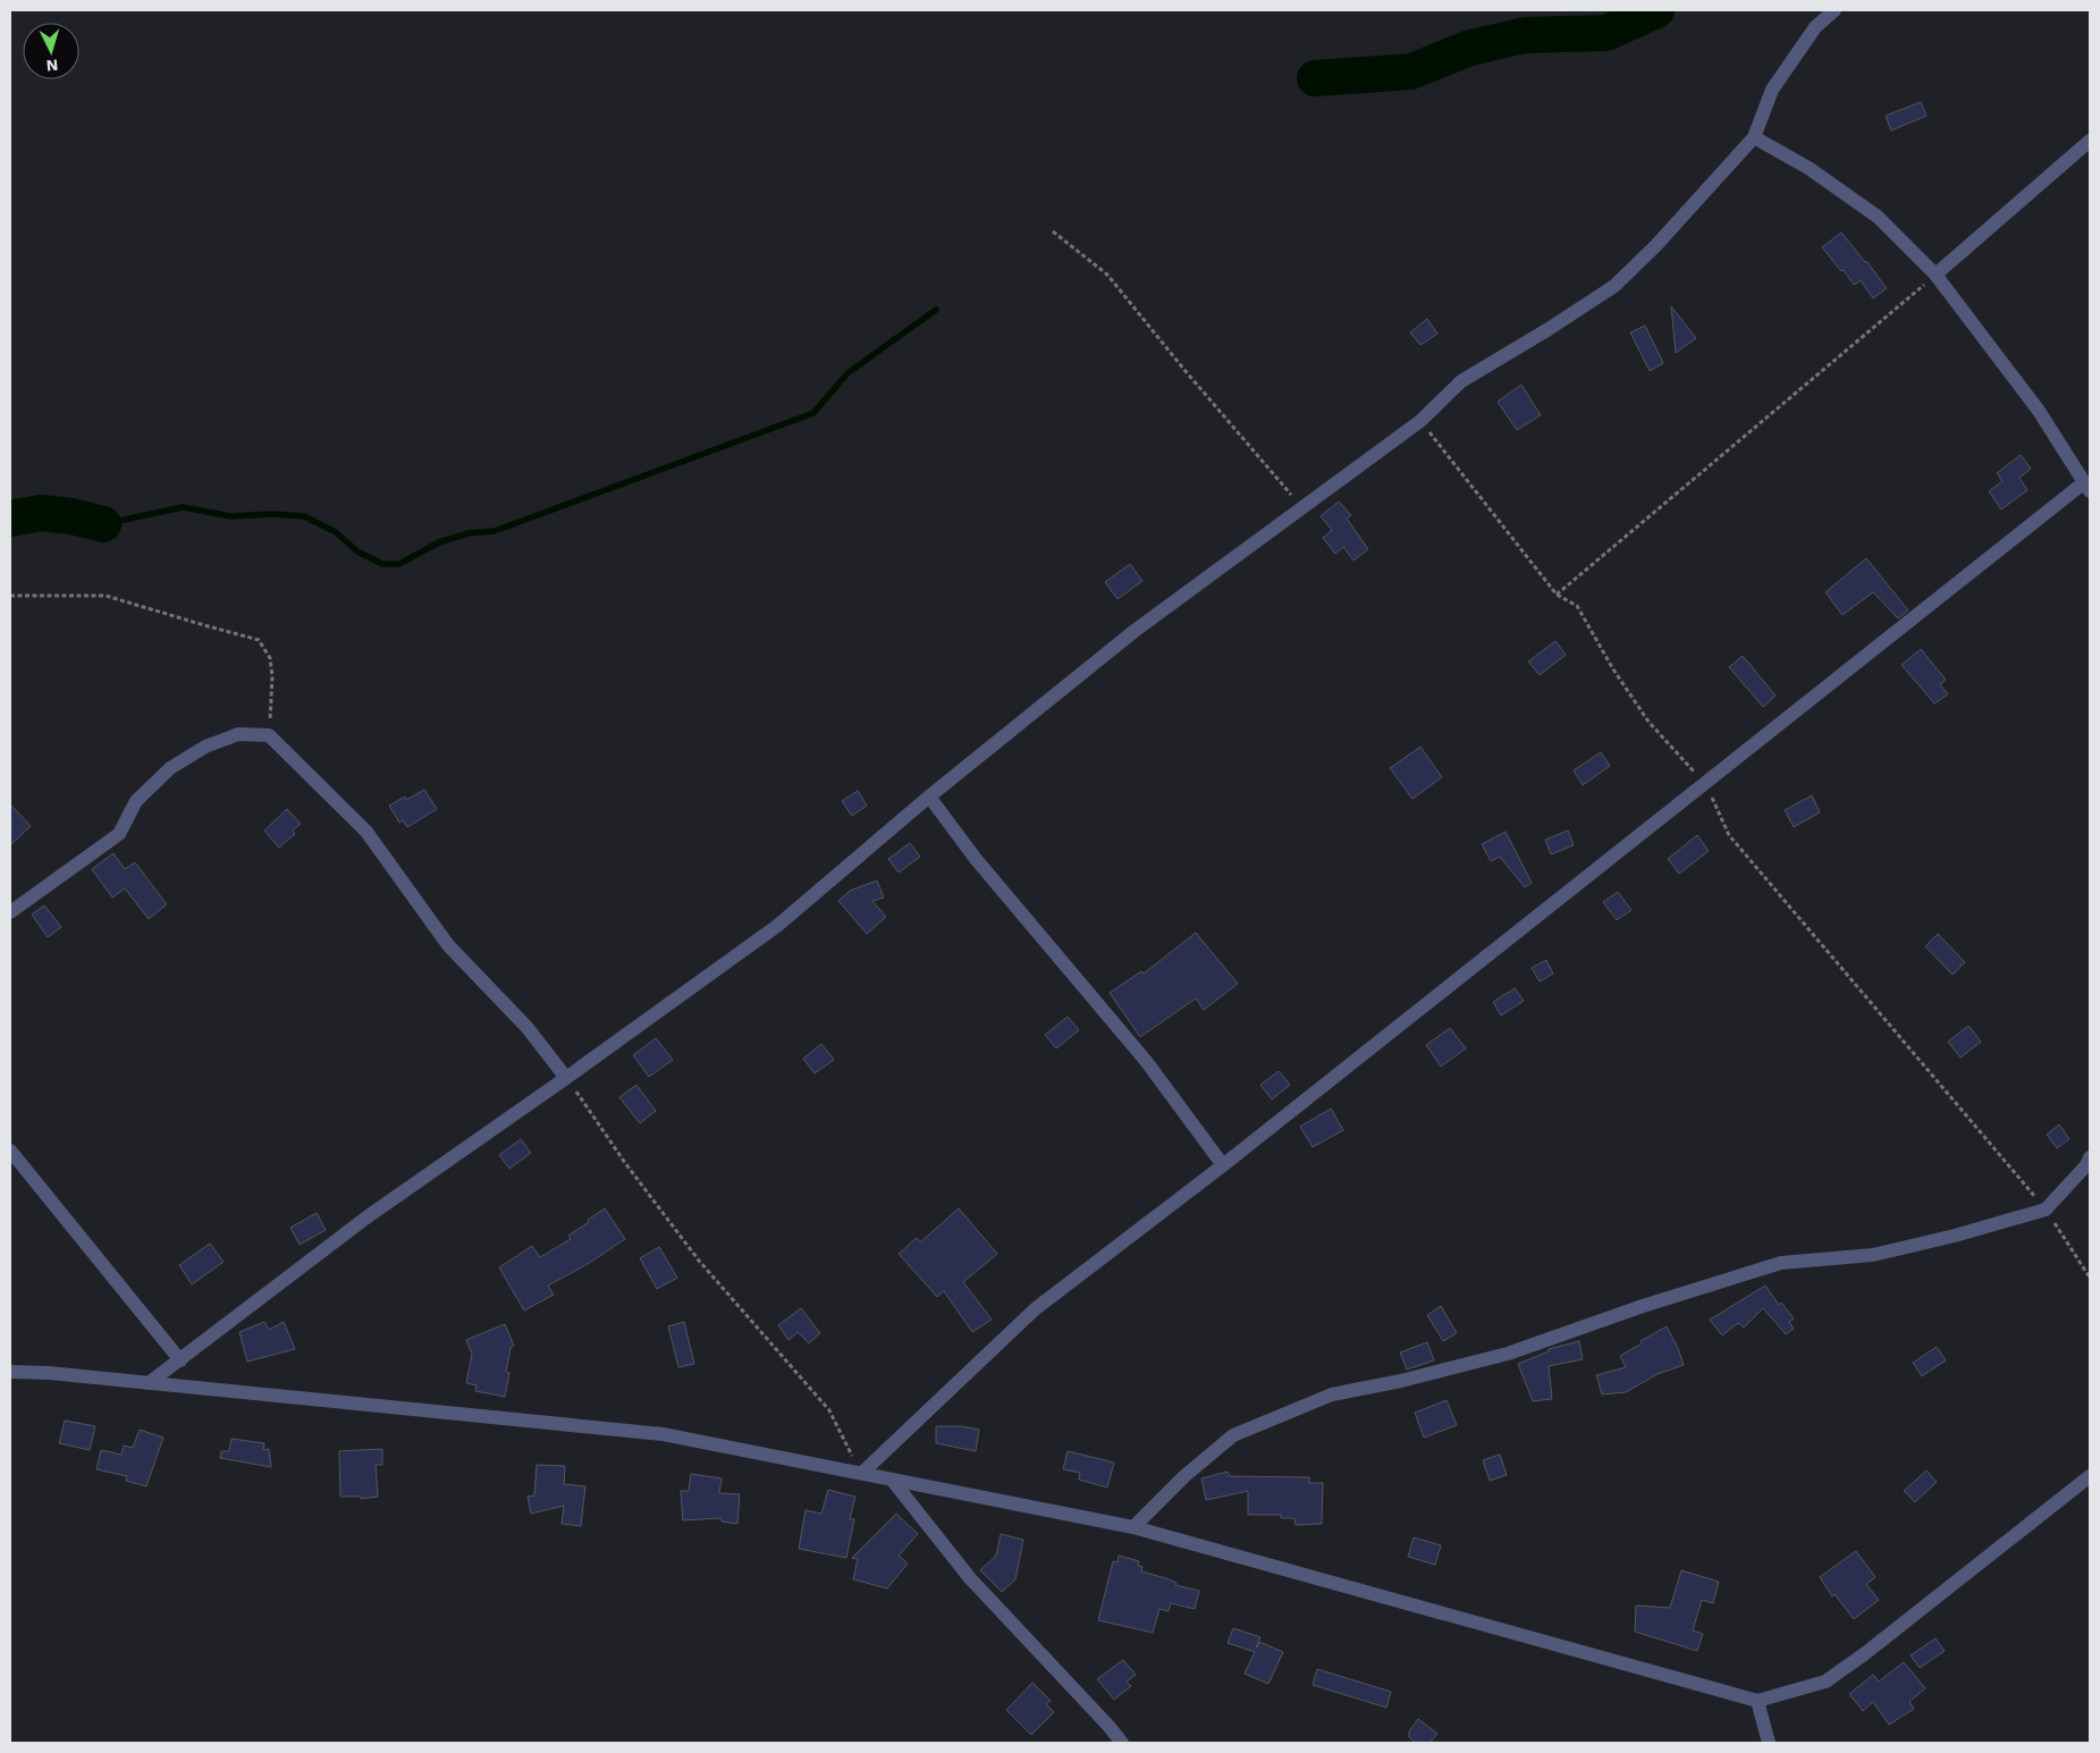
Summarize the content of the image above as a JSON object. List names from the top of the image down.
{
  "north": "bottom"
}
